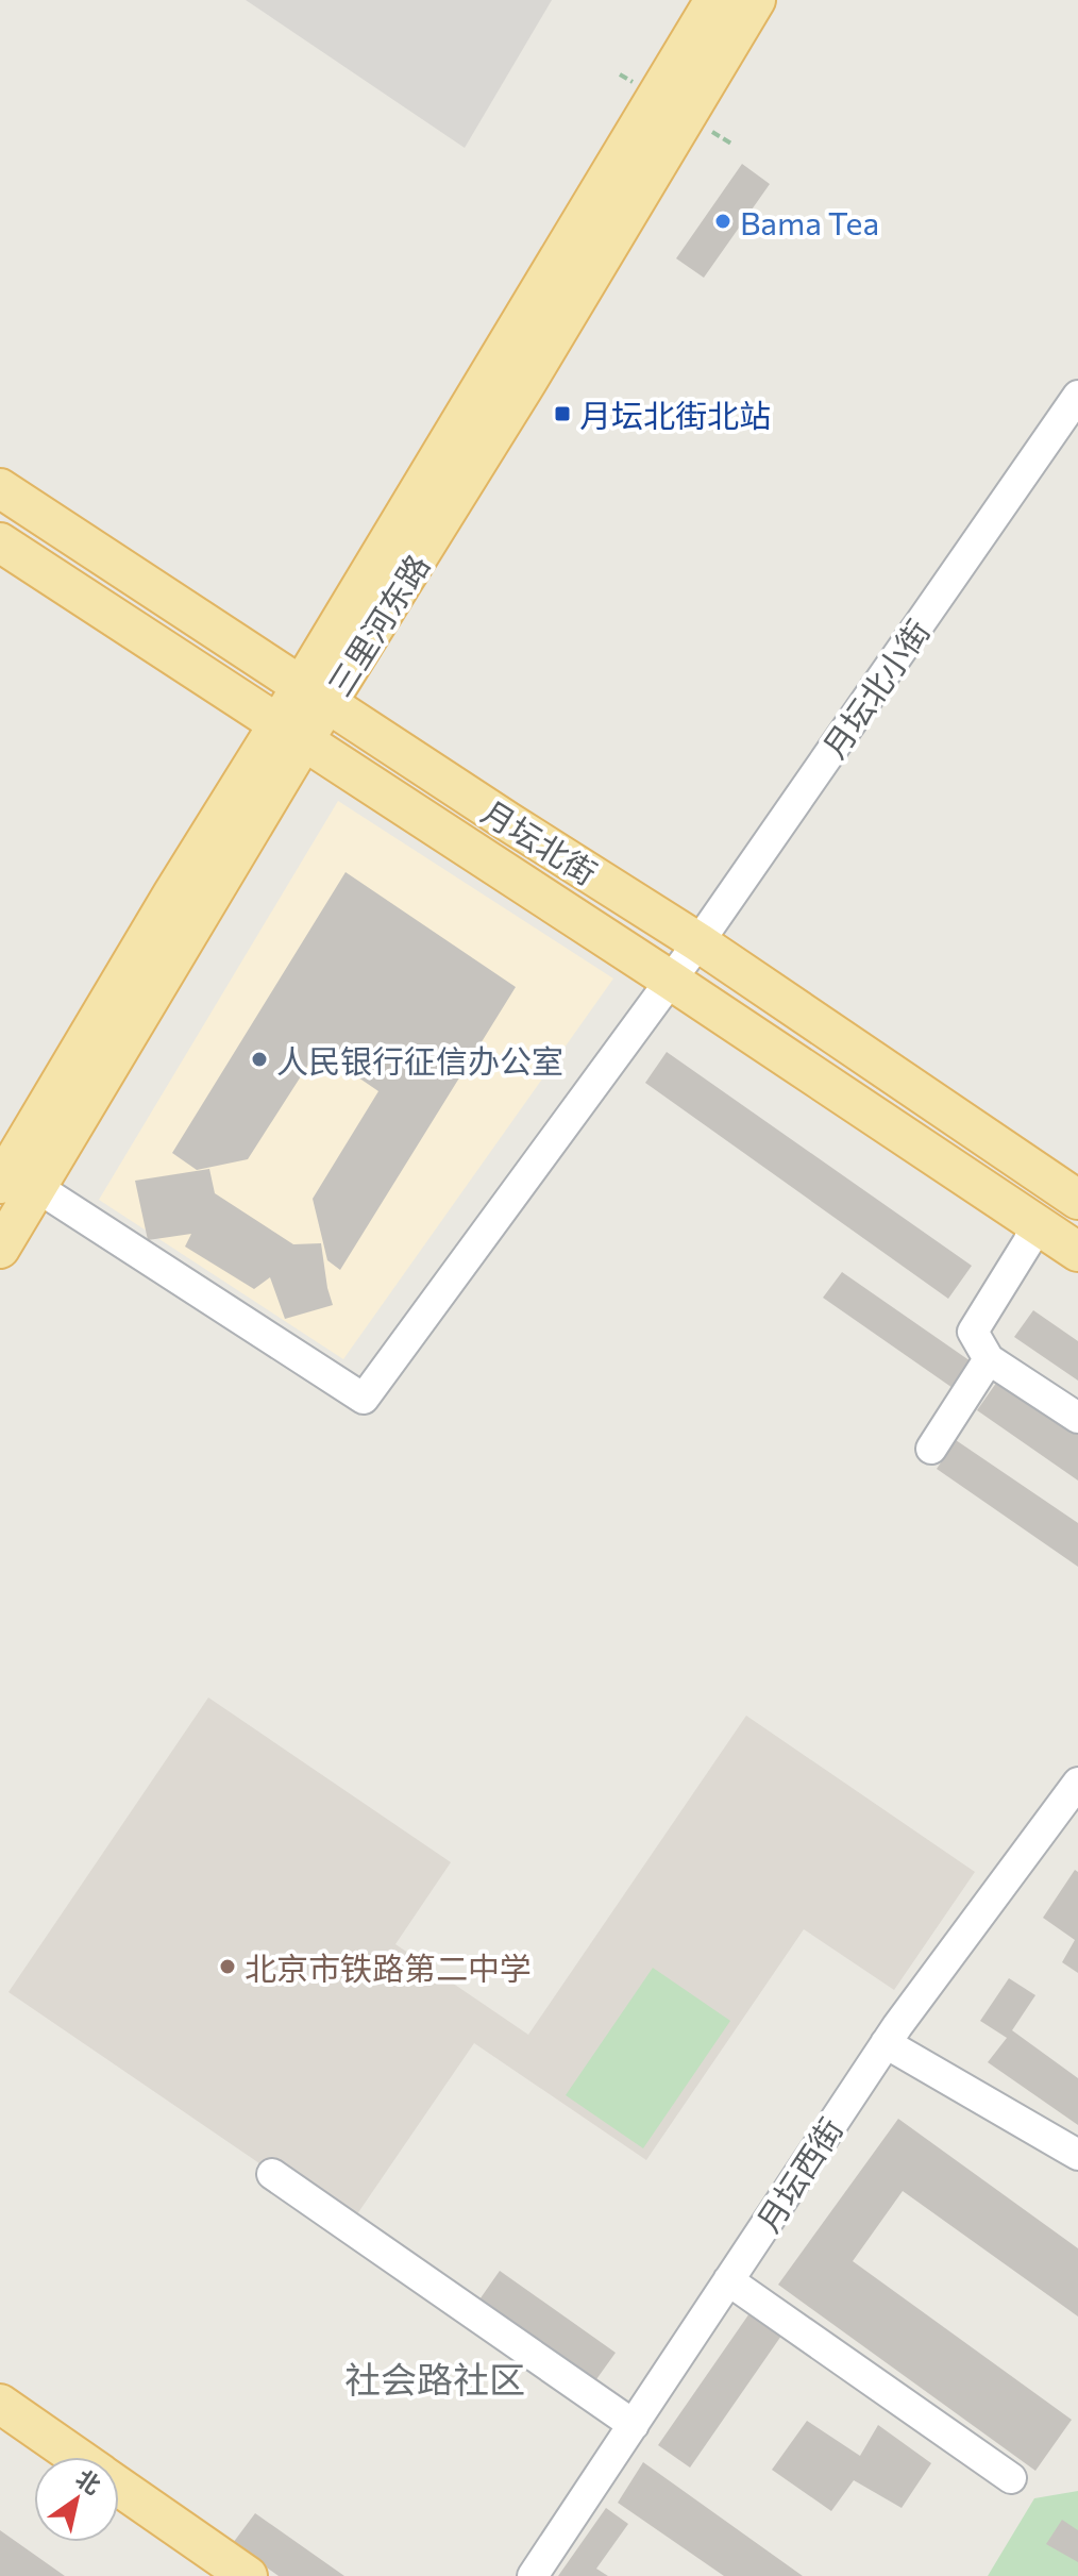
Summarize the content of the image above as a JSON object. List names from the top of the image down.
{
  "streets": {
    "main road": ["三里河东路", "月坛北街"],
    "street": ["月坛北小街", "月坛西街"]
  },
  "crossings": [
    ["三里河东路", "月坛北小街"],
    ["三里河东路", "月坛北街"],
    ["月坛北小街", "月坛北街"]
  ],
  "districts": ["社会路社区"],
  "places": {
    "other": ["Bama Tea", "人民银行征信办公室", "北京市铁路第二中学"],
    "transit": ["月坛北街北站"]
  },
  "north": "top right"
}
